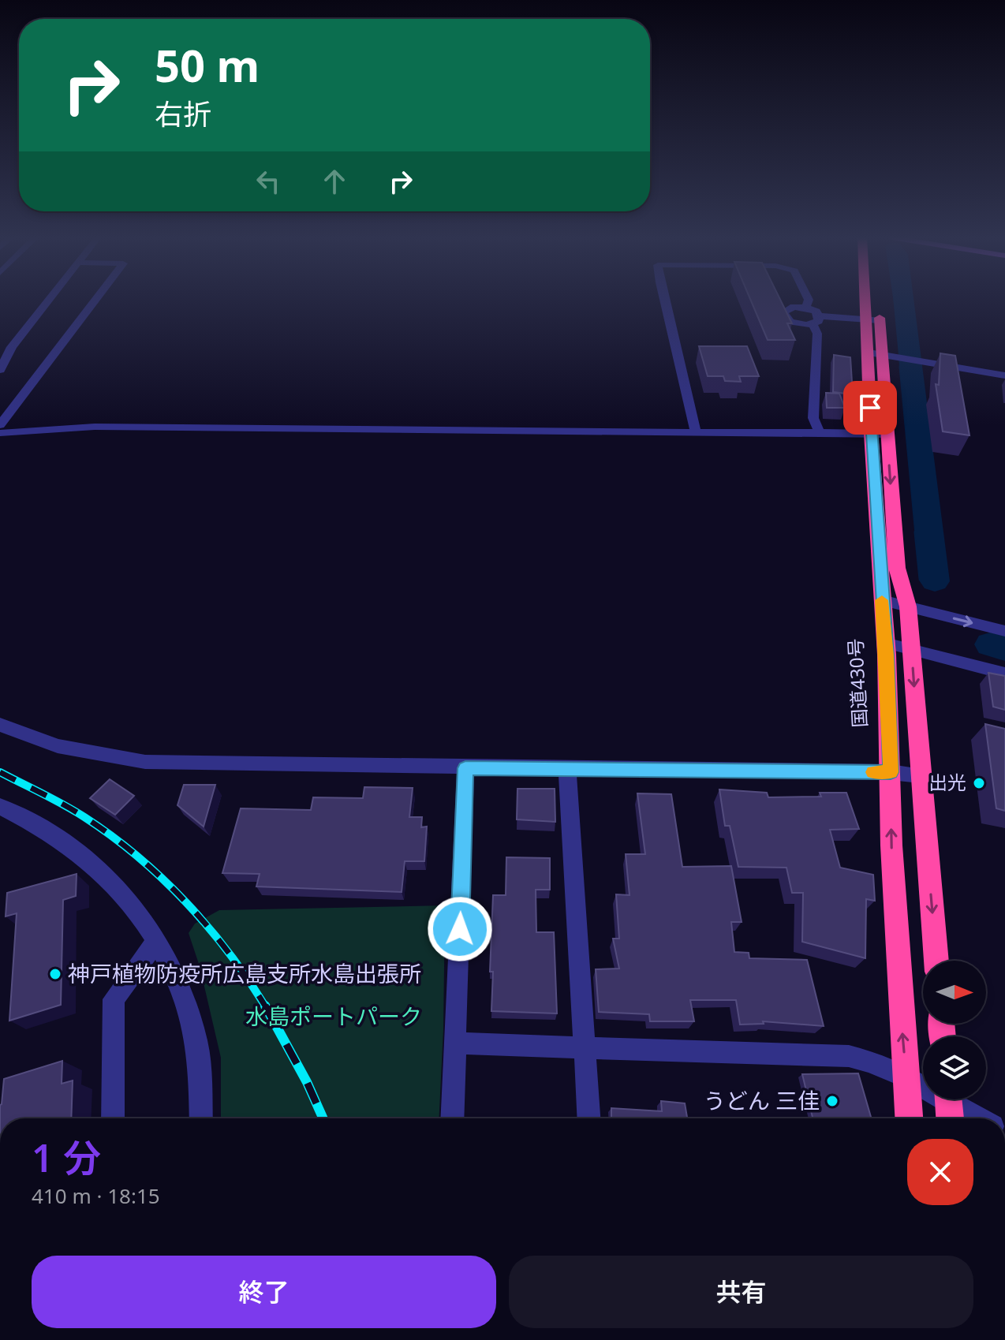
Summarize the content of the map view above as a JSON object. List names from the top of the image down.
{
  "streets": {
    "highway": ["国道430号"]
  },
  "parks": ["水島ポートパーク"],
  "places": ["出光", "神戸植物防疫所広島支所水島出張所", "うどん 三佳"],
  "north": "right",
  "page": {
    "turn": ["50 m", "右折"],
    "heading": ["1 分", "410 m · 18:15"],
    "buttons": ["終了", "共有"]
  }
}
